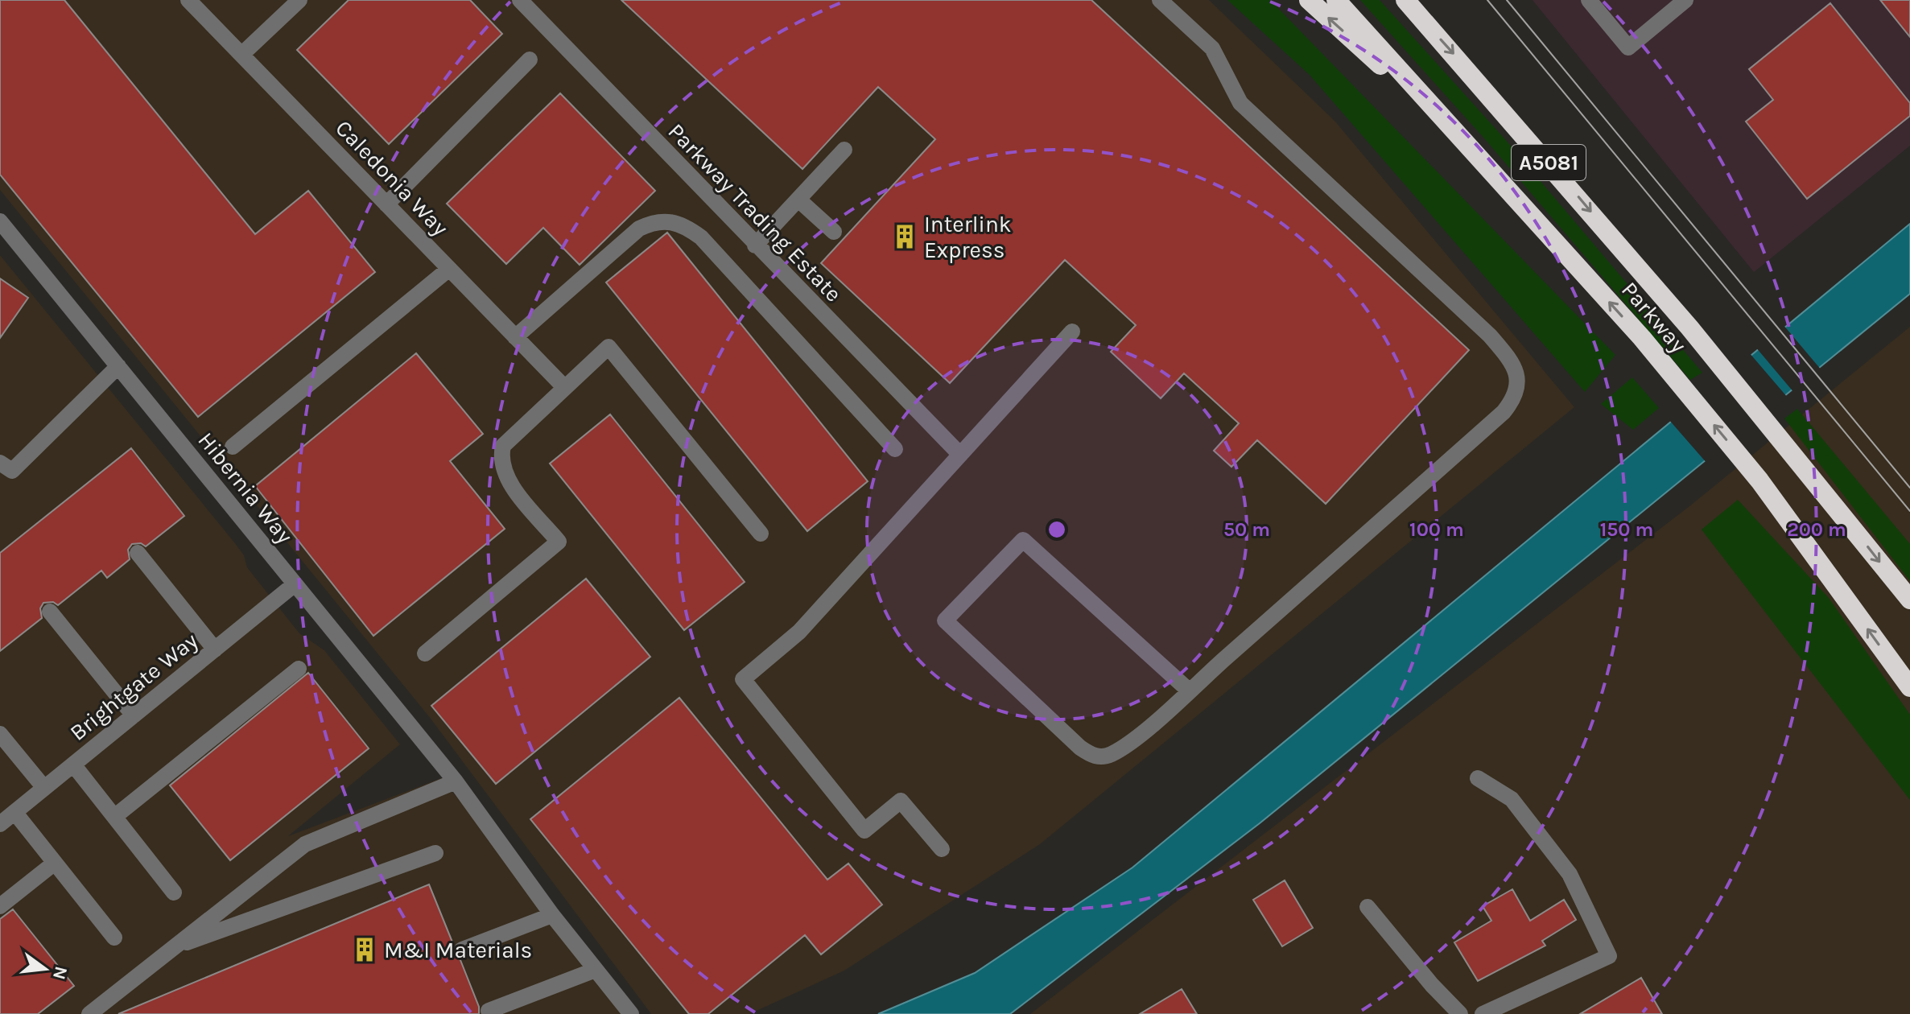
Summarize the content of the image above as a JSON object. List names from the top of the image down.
{
  "streets": {
    "highway": ["A5081", "Parkway"],
    "street": [
      "Caledonia Way",
      "Parkway Trading Estate",
      "Hibernia Way",
      "Brightgate Way"
    ]
  },
  "crossings": [
    ["A5081", "Parkway"],
    ["Hibernia Way", "Brightgate Way"]
  ],
  "places": {
    "building": ["Interlink Express", "M&I Materials"]
  },
  "north": "right",
  "rings": [
    "50 m",
    "100 m",
    "150 m",
    "200 m"
  ]
}
